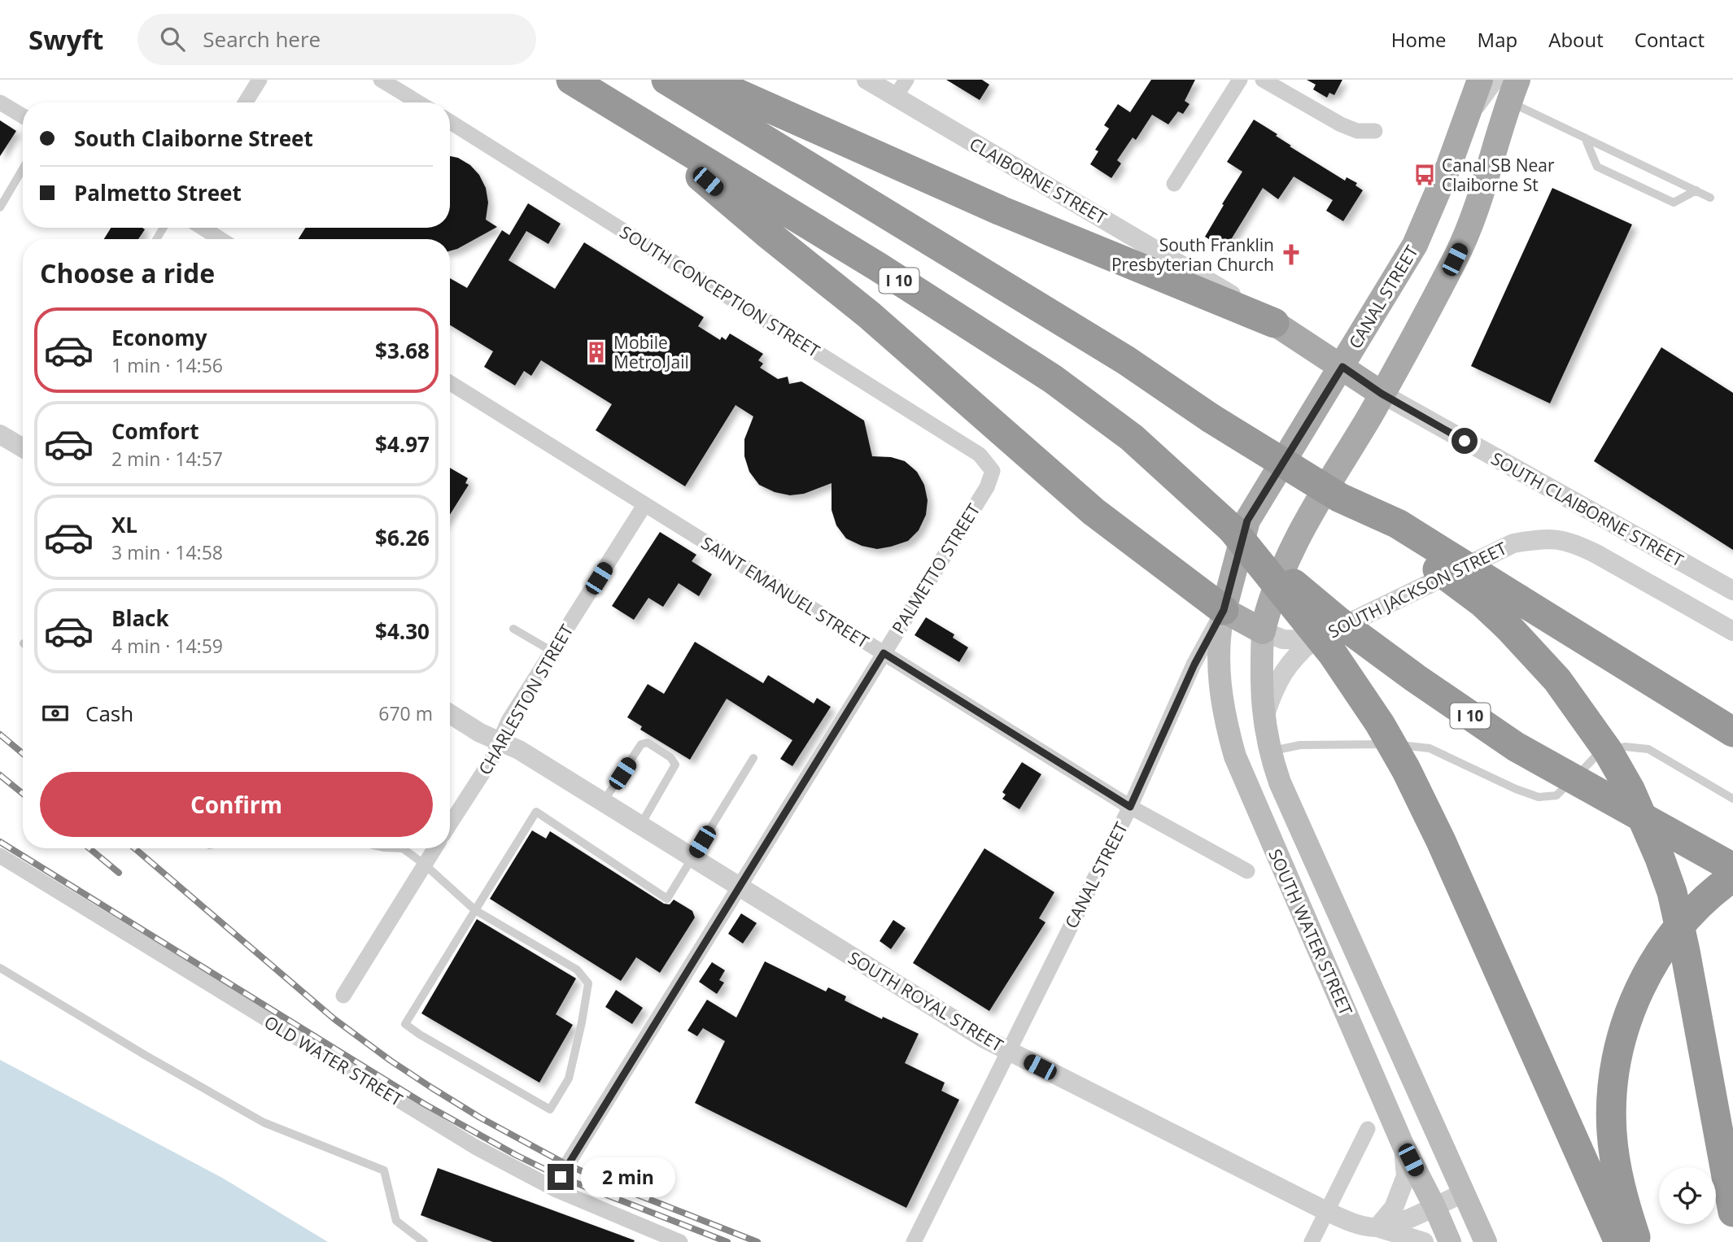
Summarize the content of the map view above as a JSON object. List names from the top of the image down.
{
  "streets": {
    "highway": ["I 10"],
    "main road": [
      "CLAIBORNE STREET",
      "CANAL STREET",
      "SOUTH JACKSON STREET",
      "SOUTH WATER STREET"
    ],
    "street": [
      "SOUTH CONCEPTION STREET",
      "SOUTH CLAIBORNE STREET",
      "PALMETTO STREET",
      "SAINT EMANUEL STREET",
      "CHARLESTON STREET",
      "SOUTH ROYAL STREET",
      "OLD WATER STREET"
    ]
  },
  "crossings": [
    ["CLAIBORNE STREET", "CANAL STREET"],
    ["CLAIBORNE STREET", "SOUTH CLAIBORNE STREET"],
    ["SOUTH CONCEPTION STREET", "PALMETTO STREET"],
    ["CANAL STREET", "SOUTH JACKSON STREET"],
    ["CANAL STREET", "SAINT EMANUEL STREET"],
    ["CANAL STREET", "SOUTH WATER STREET"],
    ["CANAL STREET", "SOUTH ROYAL STREET"],
    ["PALMETTO STREET", "SAINT EMANUEL STREET"],
    ["PALMETTO STREET", "SOUTH ROYAL STREET"],
    ["PALMETTO STREET", "OLD WATER STREET"],
    ["SOUTH JACKSON STREET", "SOUTH WATER STREET"],
    ["SAINT EMANUEL STREET", "CHARLESTON STREET"],
    ["CHARLESTON STREET", "SOUTH ROYAL STREET"],
    ["SOUTH WATER STREET", "SOUTH ROYAL STREET"]
  ],
  "places": {
    "bus stop": ["Canal SB Near Claiborne St"],
    "church": ["South Franklin Presbyterian Church"],
    "building": ["Mobile Metro Jail"]
  },
  "page": {
    "header": "Swyft",
    "search": "Search here",
    "nav": [
      "Home",
      "Map",
      "About",
      "Contact"
    ],
    "banner": ["South Claiborne Street", "Palmetto Street"],
    "heading": "Choose a ride",
    "list": [
      {
        "name": "Economy",
        "note": "1 min · 14:56",
        "value": "$3.68"
      },
      {
        "name": "Comfort",
        "note": "2 min · 14:57",
        "value": "$4.97"
      },
      {
        "name": "XL",
        "note": "3 min · 14:58",
        "value": "$6.26"
      },
      {
        "name": "Black",
        "note": "4 min · 14:59",
        "value": "$4.30"
      }
    ],
    "pay": ["Cash", "670 m"],
    "buttons": "Confirm",
    "bubble": "2 min"
  }
}
